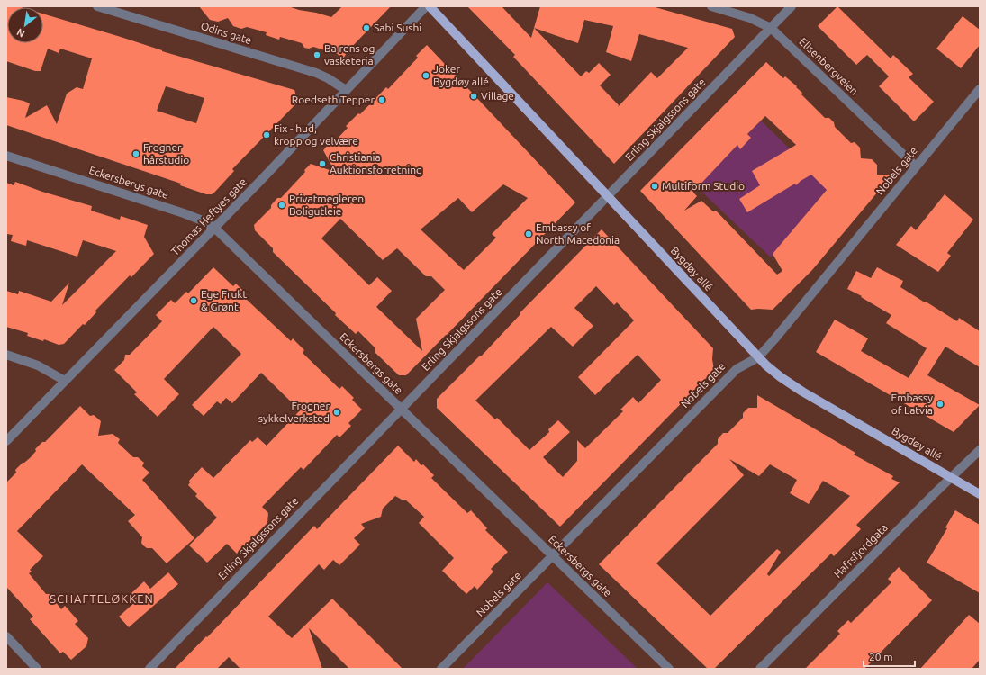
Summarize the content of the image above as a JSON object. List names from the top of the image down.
{
  "streets": {
    "main road": ["Bygdøy allé"],
    "street": [
      "Odins gate",
      "Elisenbergveien",
      "Erling Skjalgssons gate",
      "Nobels gate",
      "Eckersbergs gate",
      "Thomas Heftyes gate",
      "Hafrsfjordgata"
    ]
  },
  "crossings": [
    ["Odins gate", "Thomas Heftyes gate"],
    ["Elisenbergveien", "Erling Skjalgssons gate"],
    ["Elisenbergveien", "Nobels gate"],
    ["Erling Skjalgssons gate", "Eckersbergs gate"],
    ["Erling Skjalgssons gate", "Bygdøy allé"],
    ["Nobels gate", "Eckersbergs gate"],
    ["Nobels gate", "Bygdøy allé"],
    ["Eckersbergs gate", "Thomas Heftyes gate"],
    ["Bygdøy allé", "Hafrsfjordgata"]
  ],
  "districts": ["SCHAFTELØKKEN"],
  "places": [
    "Sabi Sushi",
    "Ba rens og vasketeria",
    "Joker Bygdøy allé",
    "Village",
    "Roedseth Tepper",
    "Fix - hud, kropp og velvære",
    "Frogner hårstudio",
    "Christiania Auktionsforretning",
    "Multiform Studio",
    "Privatmegleren Boligutleie",
    "Embassy of North Macedonia",
    "Ege Frukt & Grønt",
    "Embassy of Latvia",
    "Frogner sykkelverksted"
  ],
  "scale_bar": "20 m",
  "north": "bottom left"
}
